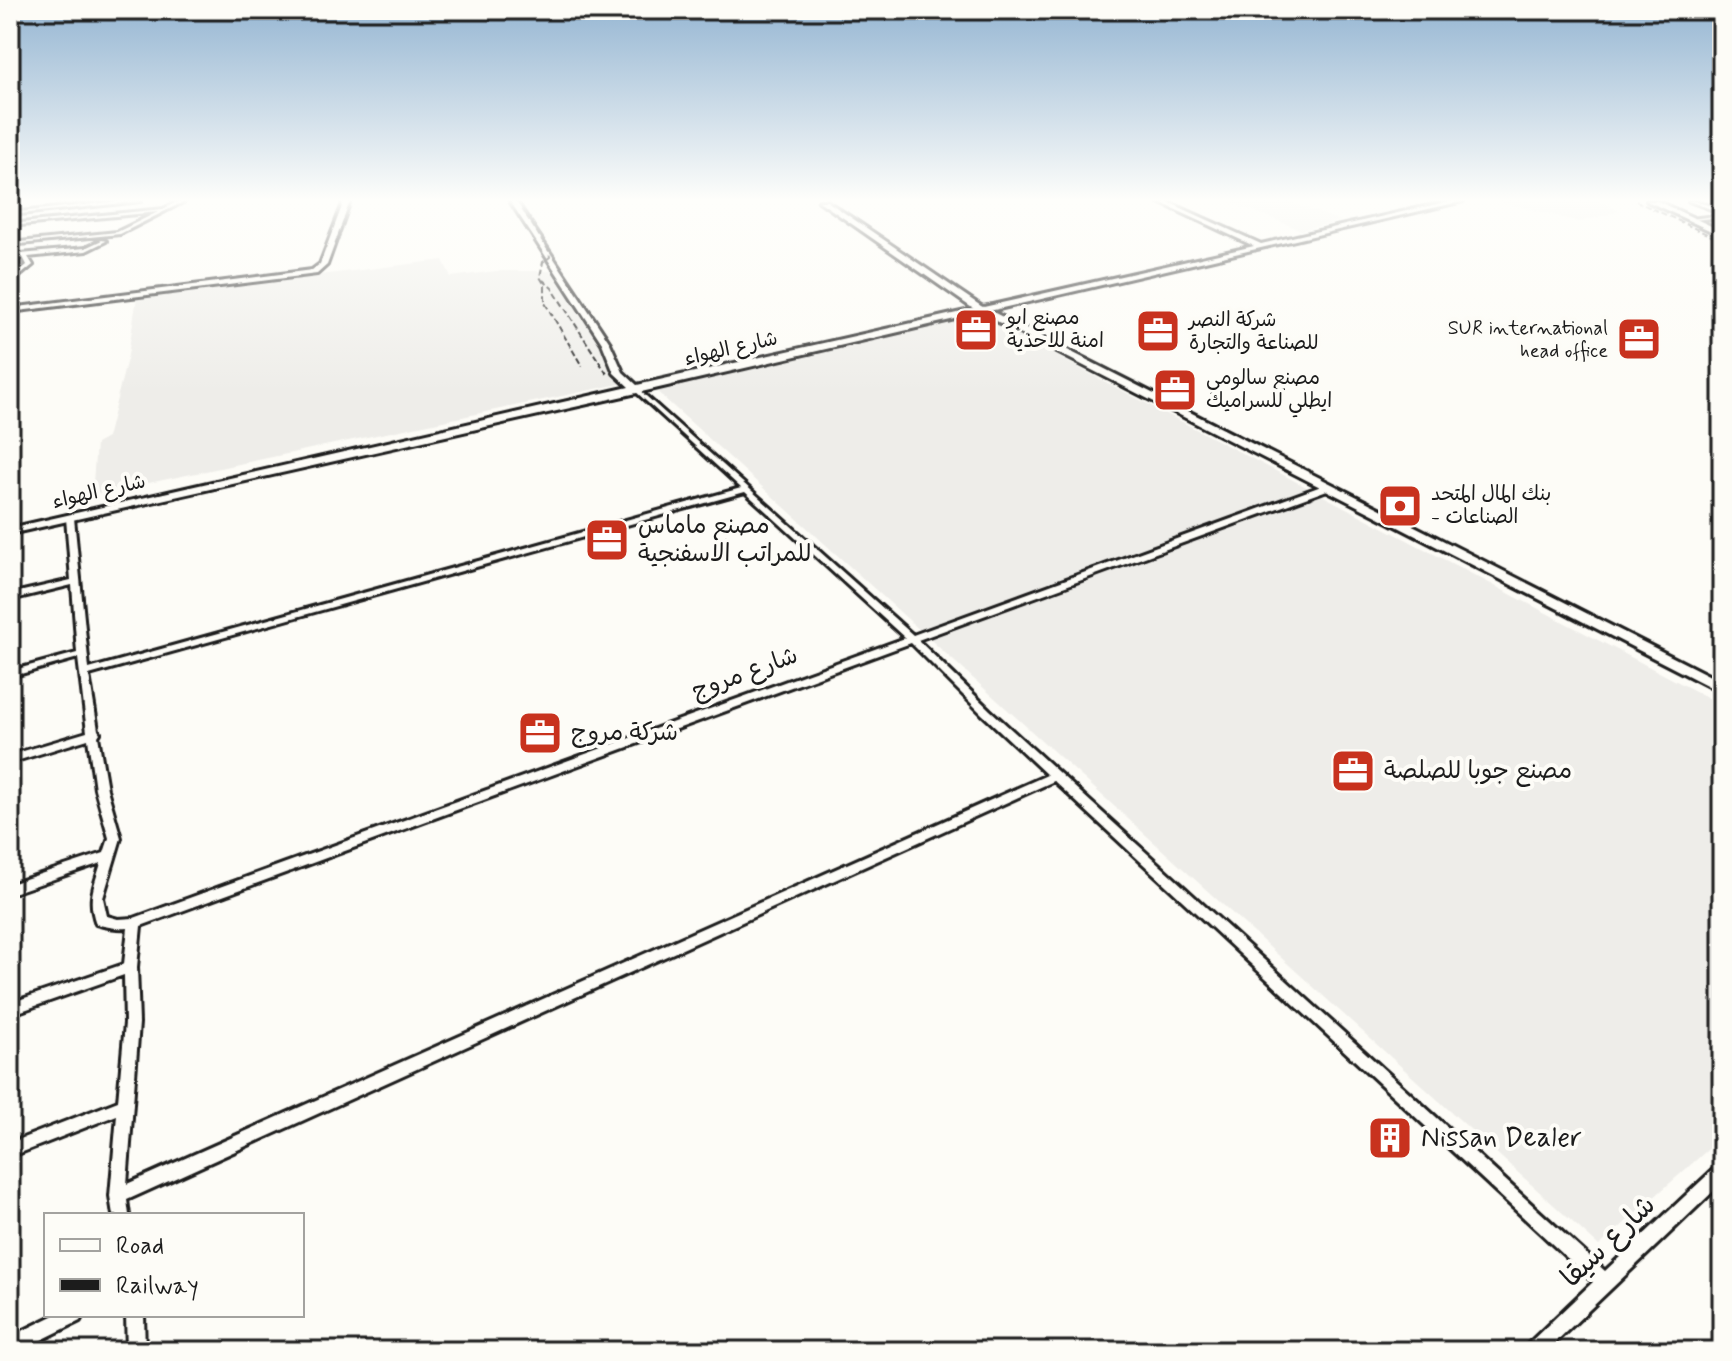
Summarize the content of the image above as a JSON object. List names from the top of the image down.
{
  "streets": {
    "street": ["شارع الهواء", "شارع مروج", "شارع سيقا"]
  },
  "places": {
    "office": [
      "مصنع ابو امنة للاحذية",
      "شركة النصر للصناعة والتجارة",
      "SUR international head office",
      "مصنع سالومي ايطلي للسراميك",
      "مصنع ماماس للمراتب الاسفنجية",
      "شركة مروج",
      "مصنع جوبا للصلصة"
    ],
    "bank": ["بنك المال المتحد - الصناعات"],
    "building": ["Nissan Dealer"]
  },
  "legend": ["Road", "Railway"]
}
